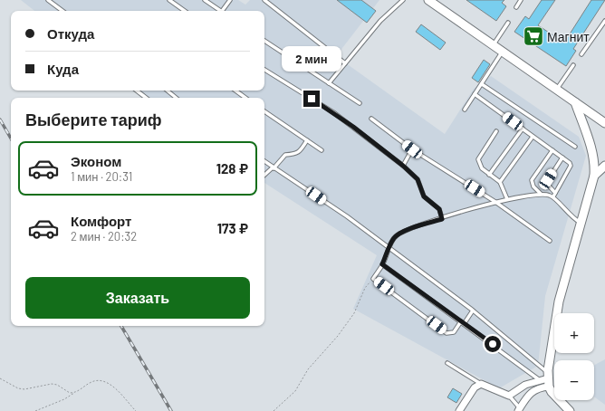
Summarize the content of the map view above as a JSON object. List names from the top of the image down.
{
  "places": {
    "supermarket": ["Магнит"]
  },
  "page": {
    "banner": ["Откуда", "Куда"],
    "bubble": "2 мин",
    "heading": "Выберите тариф",
    "list": [
      {
        "name": "Эконом",
        "note": "1 мин · 20:31",
        "value": "128 ₽"
      },
      {
        "name": "Комфорт",
        "note": "2 мин · 20:32",
        "value": "173 ₽"
      }
    ],
    "buttons": "Заказать",
    "map_buttons": ["+", "−"]
  }
}
